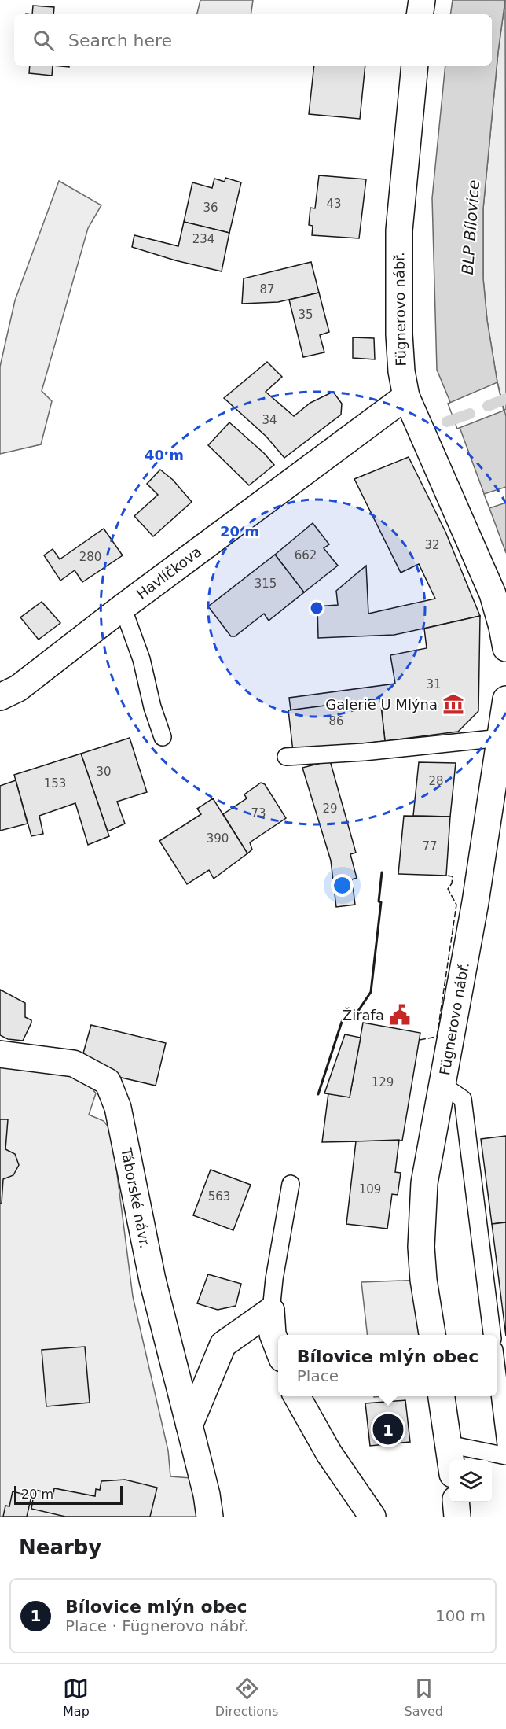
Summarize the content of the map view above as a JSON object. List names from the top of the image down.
{
  "streets": {
    "street": ["Fügnerovo nábř.", "Havlíčkova", "Táborské návr."]
  },
  "crossings": [
    ["Fügnerovo nábř.", "Havlíčkova"]
  ],
  "water": ["BLP Bílovice"],
  "places": {
    "museum": ["Galerie U Mlýna"],
    "public building": ["Žirafa"]
  },
  "house_numbers": [
    "43",
    "36",
    "234",
    "87",
    "35",
    "34",
    "32",
    "662",
    "280",
    "315",
    "31",
    "86",
    "30",
    "28",
    "153",
    "29",
    "73",
    "390",
    "77",
    "129",
    "109",
    "563"
  ],
  "scale_bar": "20 m",
  "page": {
    "search": "Search here",
    "popup": ["Bílovice mlýn obec", "Place"],
    "pins": "1",
    "scale": "20 m",
    "heading": "Nearby",
    "list": [
      {
        "mark": "1",
        "name": "Bílovice mlýn obec",
        "note": "Place · Fügnerovo nábř.",
        "value": "100 m"
      }
    ],
    "nav": ["Map", "Directions", "Saved"]
  },
  "rings": ["40 m", "20 m"]
}
